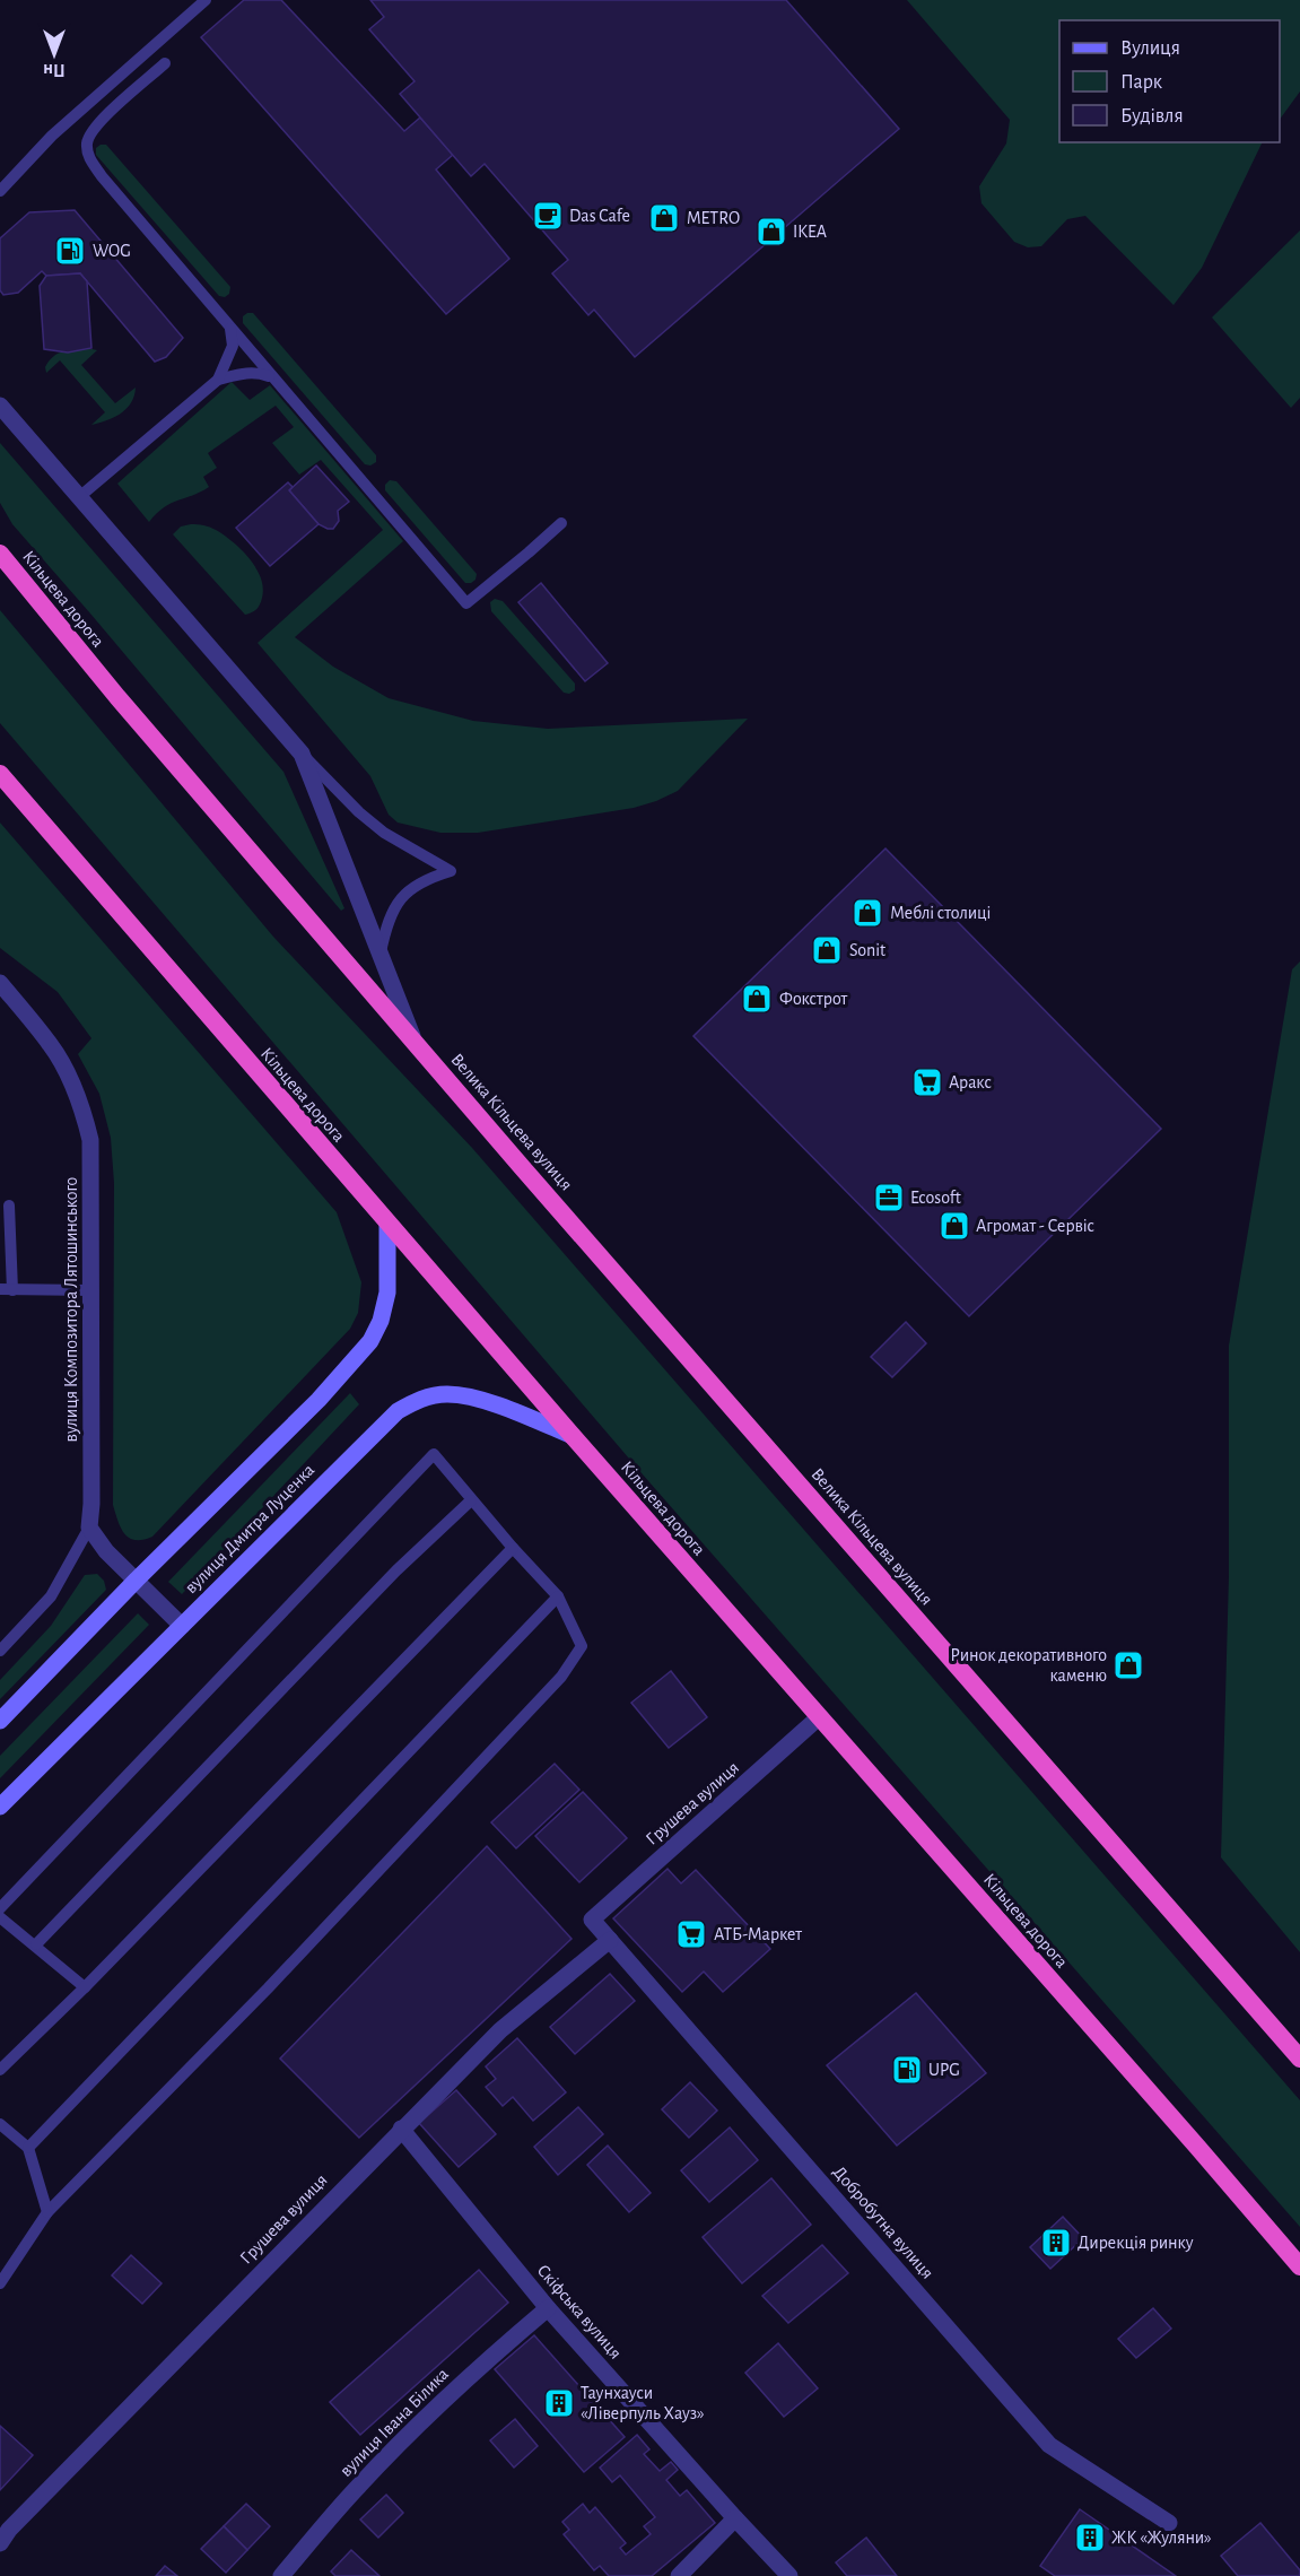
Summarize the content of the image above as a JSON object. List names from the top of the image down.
{
  "streets": {
    "highway": ["Кільцева дорога", "Велика Кільцева вулиця"],
    "main road": ["вулиця Дмитра Луценка"],
    "street": [
      "вулиця Композитора Лятошинського",
      "Грушева вулиця",
      "Добробутна вулиця",
      "Скіфська вулиця",
      "вулиця Івана Білика"
    ]
  },
  "crossings": [
    ["Кільцева дорога", "Велика Кільцева вулиця"],
    ["Кільцева дорога", "вулиця Дмитра Луценка"],
    ["Кільцева дорога", "Грушева вулиця"],
    ["Грушева вулиця", "Добробутна вулиця"],
    ["Грушева вулиця", "Скіфська вулиця"],
    ["Скіфська вулиця", "вулиця Івана Білика"]
  ],
  "places": {
    "cafe": ["Das Cafe"],
    "shop": [
      "METRO",
      "IKEA",
      "Меблі столиці",
      "Sonit",
      "Фокстрот",
      "Агромат - Сервіс",
      "Ринок декоративного каменю"
    ],
    "fuel station": ["WOG", "UPG"],
    "supermarket": ["Аракс", "АТБ-Маркет"],
    "office": ["Ecosoft"],
    "building": ["Дирекція ринку", "Таунхауси «Ліверпуль Хауз»", "ЖК «Жуляни»"]
  },
  "legend": ["Вулиця", "Парк", "Будівля"],
  "north": "bottom"
}
